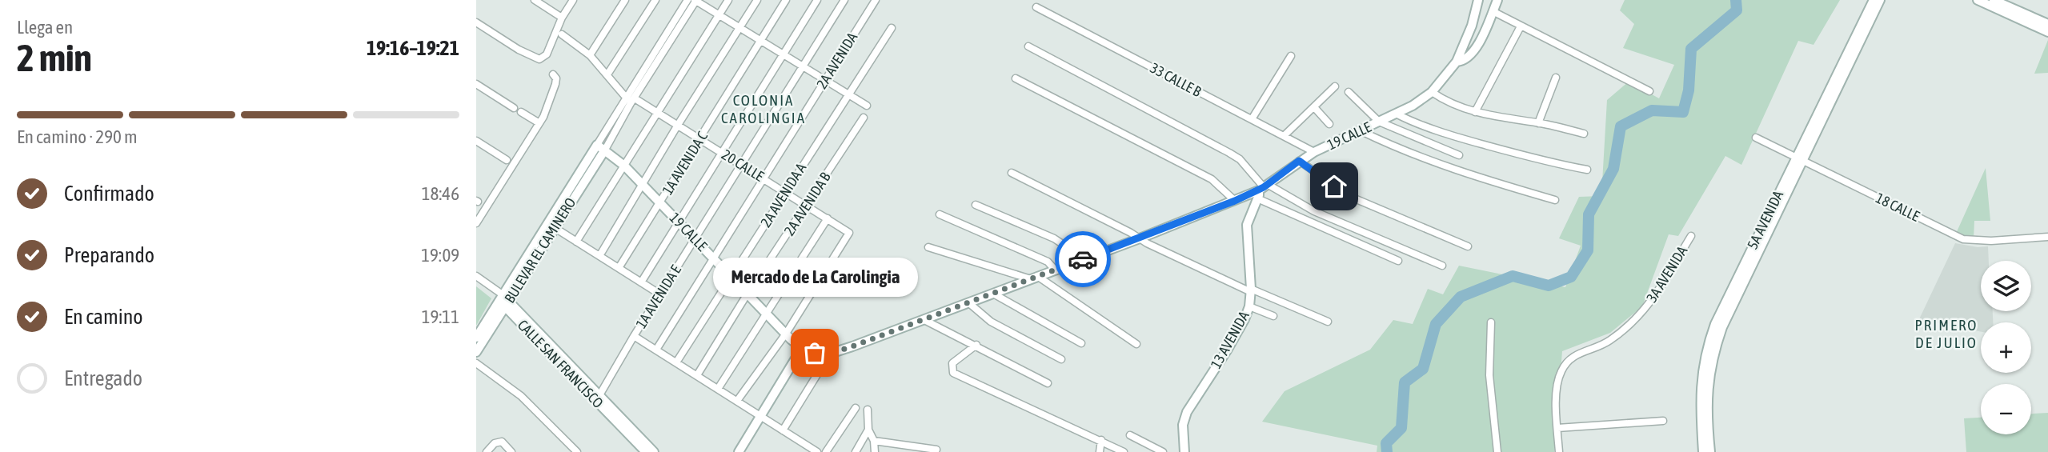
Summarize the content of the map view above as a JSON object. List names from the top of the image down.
{
  "streets": {
    "main road": [
      "19 CALLE",
      "5A AVENIDA",
      "BULEVAR EL CAMINERO",
      "13 AVENIDA",
      "CALLE SAN FRANCISCO"
    ],
    "street": [
      "2A AVENIDA",
      "33 CALLE B",
      "1A AVENIDA C",
      "20 CALLE",
      "2A AVENIDA A",
      "2A AVENIDA B",
      "18 CALLE",
      "3A AVENIDA",
      "1A AVENIDA E"
    ]
  },
  "crossings": [
    ["2A AVENIDA", "19 CALLE"],
    ["2A AVENIDA", "20 CALLE"],
    ["33 CALLE B", "19 CALLE"],
    ["19 CALLE", "1A AVENIDA C"],
    ["19 CALLE", "20 CALLE"],
    ["19 CALLE", "2A AVENIDA A"],
    ["19 CALLE", "2A AVENIDA B"],
    ["19 CALLE", "BULEVAR EL CAMINERO"],
    ["19 CALLE", "1A AVENIDA E"],
    ["19 CALLE", "13 AVENIDA"],
    ["1A AVENIDA C", "20 CALLE"],
    ["20 CALLE", "2A AVENIDA A"],
    ["20 CALLE", "2A AVENIDA B"],
    ["20 CALLE", "1A AVENIDA E"],
    ["18 CALLE", "5A AVENIDA"],
    ["BULEVAR EL CAMINERO", "CALLE SAN FRANCISCO"],
    ["1A AVENIDA E", "CALLE SAN FRANCISCO"]
  ],
  "districts": ["COLONIA CAROLINGIA", "PRIMERO DE JULIO"],
  "places": ["Mercado de La Carolingia"],
  "page": {
    "heading": ["2 min", "Llega en", "19:16–19:21"],
    "bar": "En camino · 290 m",
    "list": [
      ["Confirmado", "18:46"],
      ["Preparando", "19:09"],
      ["En camino", "19:11"],
      "Entregado"
    ],
    "bubble": "Mercado de La Carolingia",
    "map_buttons": ["+", "−"]
  }
}
